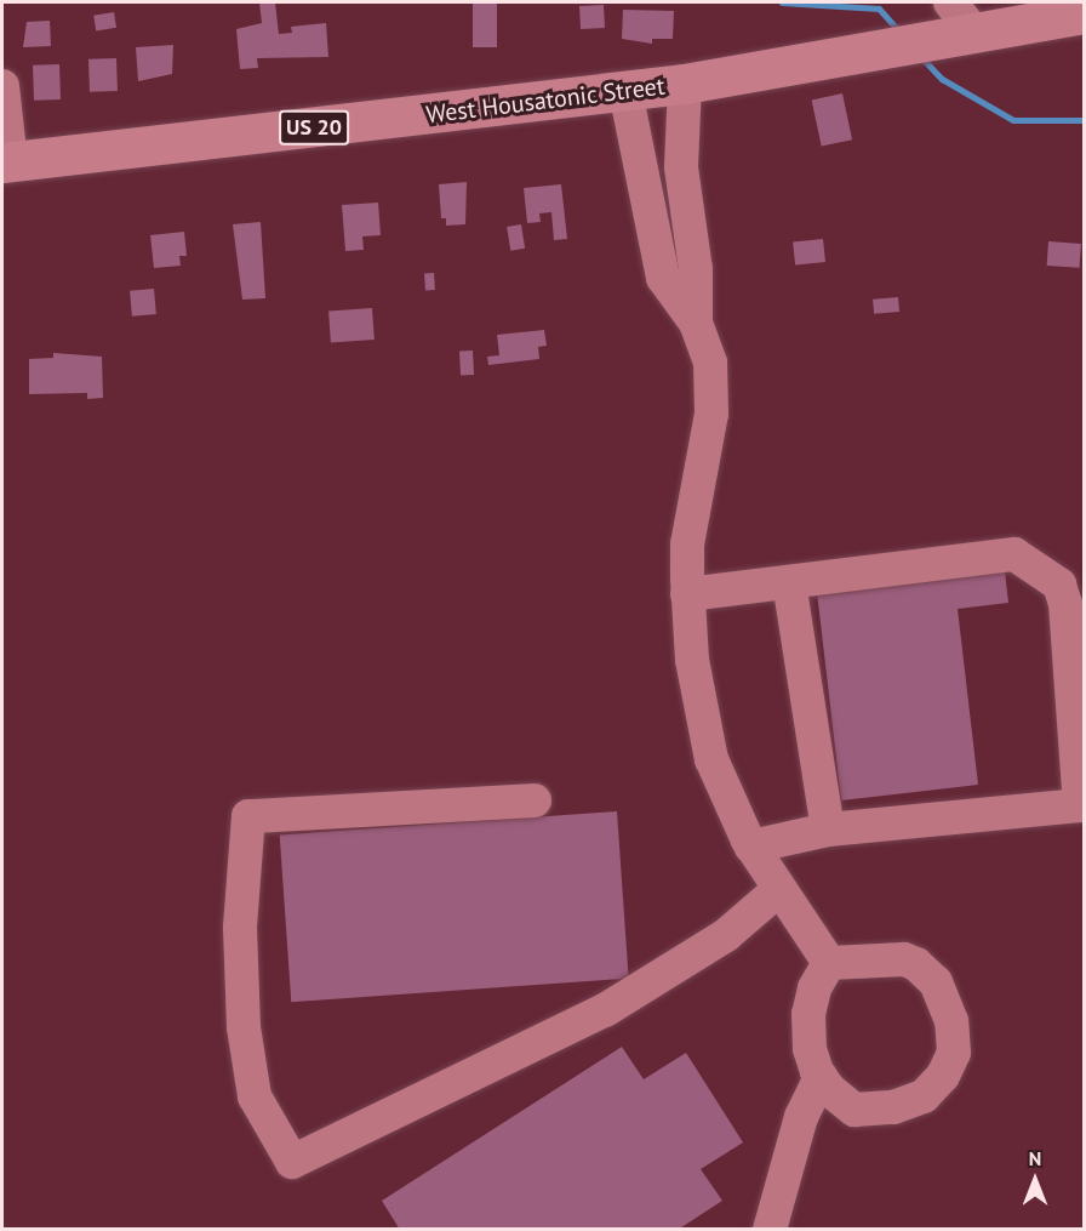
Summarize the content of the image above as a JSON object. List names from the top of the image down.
{
  "streets": {
    "highway": ["West Housatonic Street", "US 20"]
  },
  "north": "top"
}
